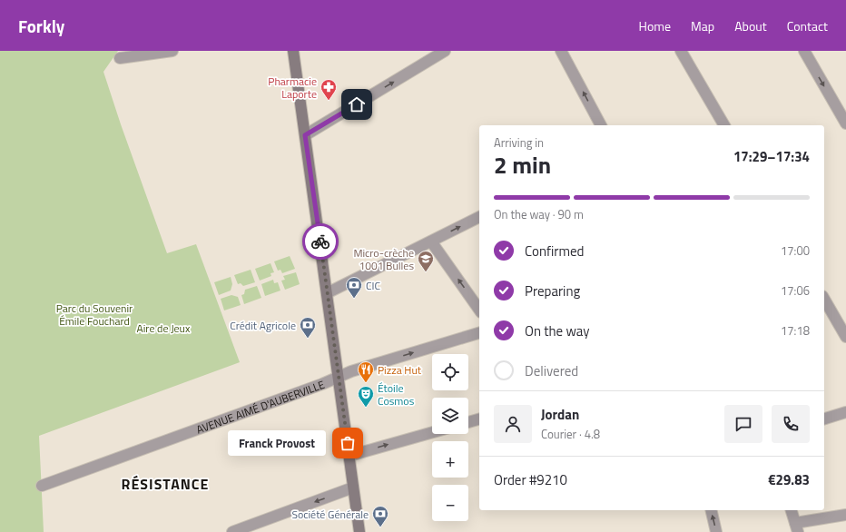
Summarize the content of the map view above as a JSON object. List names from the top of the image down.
{
  "streets": {
    "street": ["AVENUE AIMÉ D'AUBERVILLE"]
  },
  "districts": ["RÉSISTANCE"],
  "parks": ["Parc du Souvenir Émile Fouchard", "Aire de Jeux"],
  "places": {
    "pharmacy": ["Pharmacie Laporte"],
    "school or university": ["Micro-crèche 1001 Bulles"],
    "bank": ["CIC", "Crédit Agricole", "Société Générale"],
    "restaurant": ["Pizza Hut"],
    "theatre": ["Étoile Cosmos"],
    "other": ["Franck Provost"]
  },
  "page": {
    "header": "Forkly",
    "nav": [
      "Home",
      "Map",
      "About",
      "Contact"
    ],
    "heading": ["2 min", "Arriving in", "17:29–17:34"],
    "panel": [
      "Jordan",
      "Courier · 4.8",
      "Order #9210",
      "€29.83"
    ],
    "bar": "On the way · 90 m",
    "list": [
      ["Confirmed", "17:00"],
      ["Preparing", "17:06"],
      ["On the way", "17:18"],
      "Delivered"
    ],
    "map_buttons": ["+", "−"],
    "bubble": "Franck Provost"
  }
}
